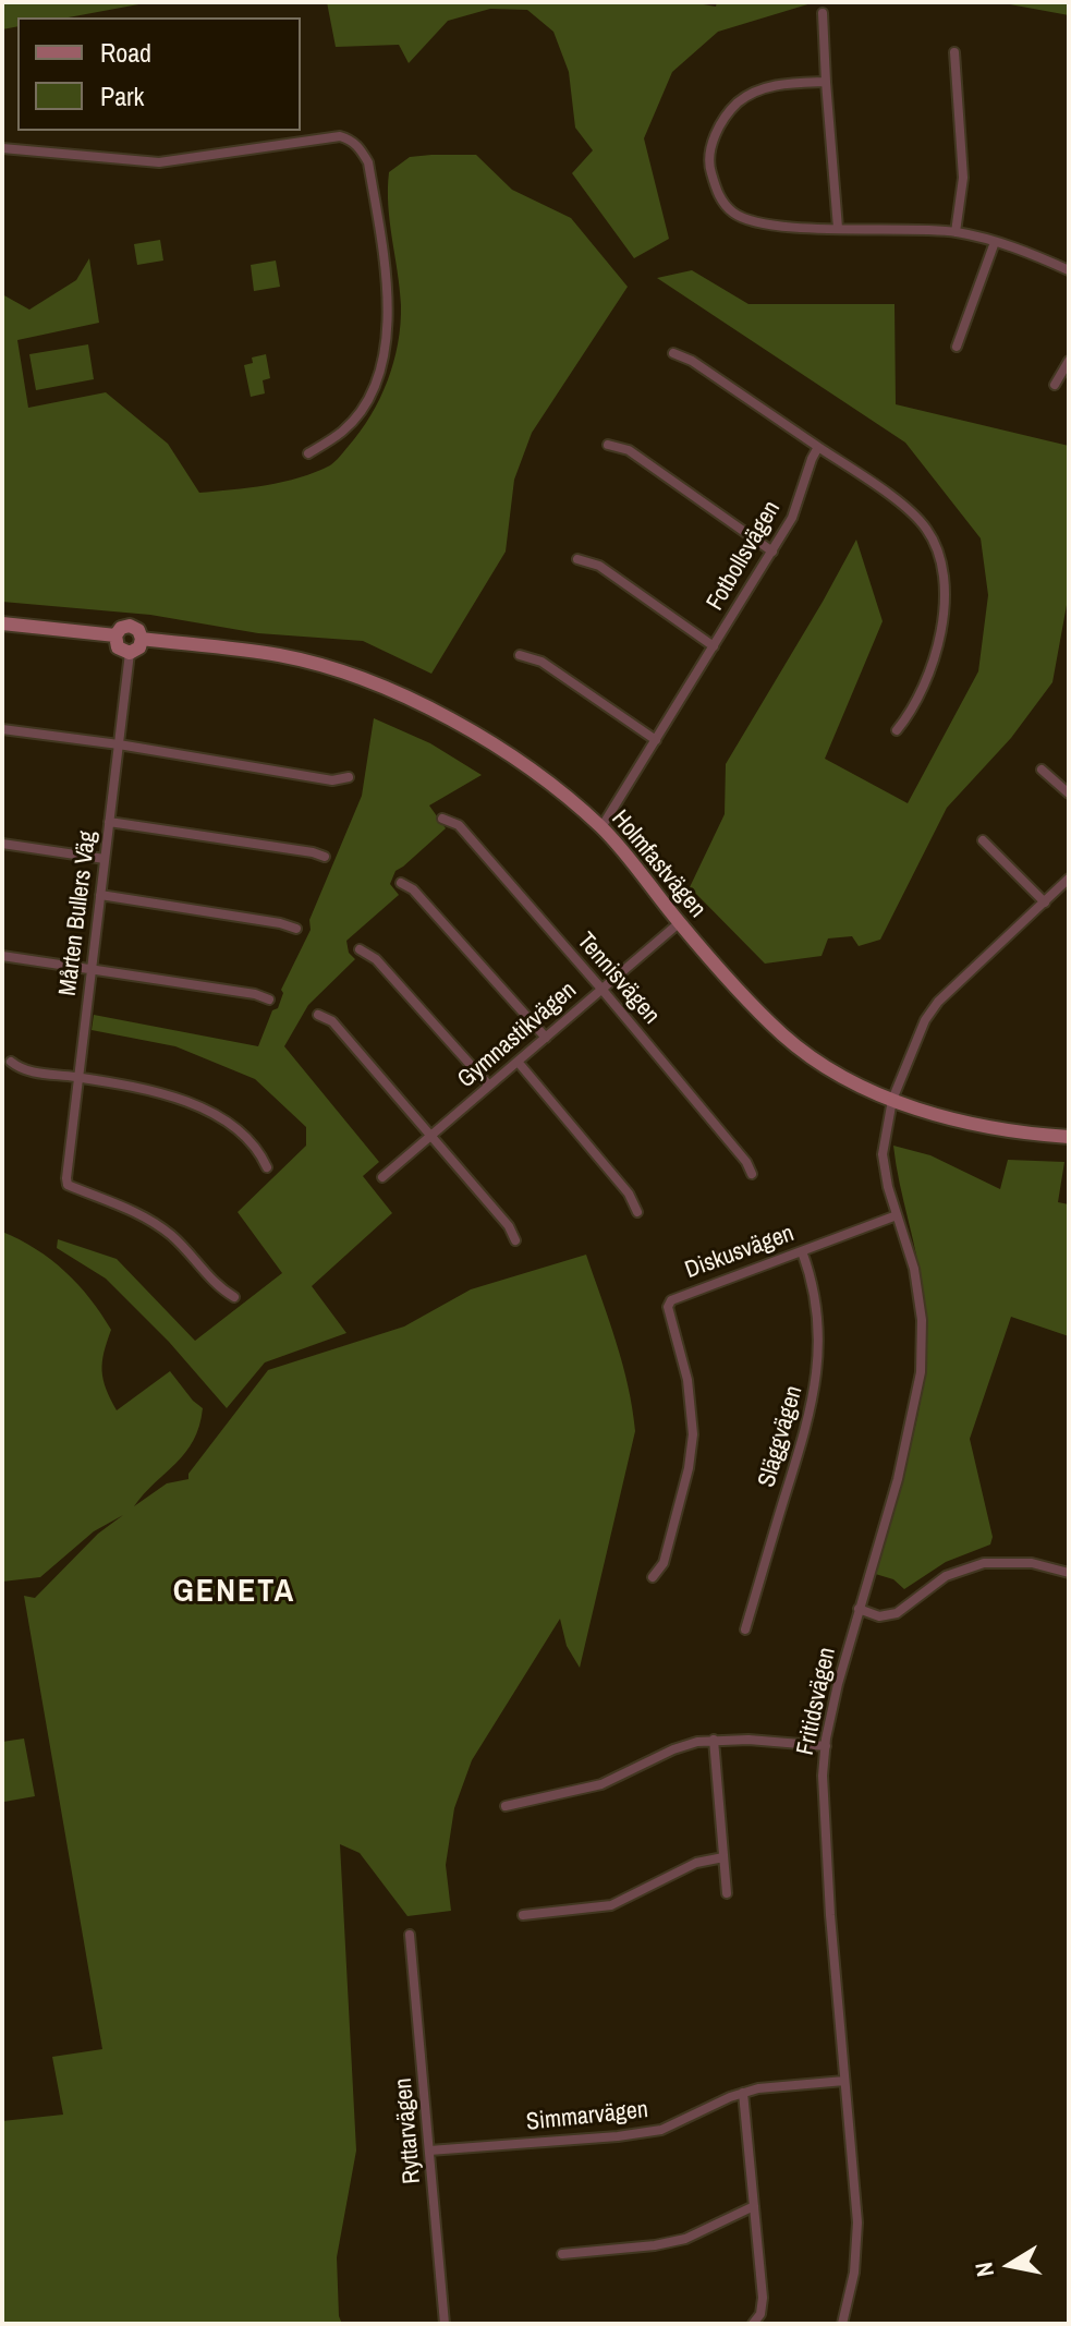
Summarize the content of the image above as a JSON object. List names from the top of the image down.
{
  "streets": {
    "street": [
      "Fotbollsvägen",
      "Holmfastvägen",
      "Mårten Bullers Väg",
      "Tennisvägen",
      "Gymnastikvägen",
      "Diskusvägen",
      "Släggvägen",
      "Fritidsvägen",
      "Simmarvägen",
      "Ryttarvägen"
    ]
  },
  "crossings": [
    ["Fotbollsvägen", "Holmfastvägen"],
    ["Holmfastvägen", "Mårten Bullers Väg"],
    ["Holmfastvägen", "Gymnastikvägen"],
    ["Holmfastvägen", "Fritidsvägen"],
    ["Tennisvägen", "Gymnastikvägen"],
    ["Diskusvägen", "Släggvägen"],
    ["Diskusvägen", "Fritidsvägen"],
    ["Fritidsvägen", "Simmarvägen"],
    ["Simmarvägen", "Ryttarvägen"]
  ],
  "districts": ["GENETA"],
  "legend": ["Road", "Park"],
  "north": "left"
}
